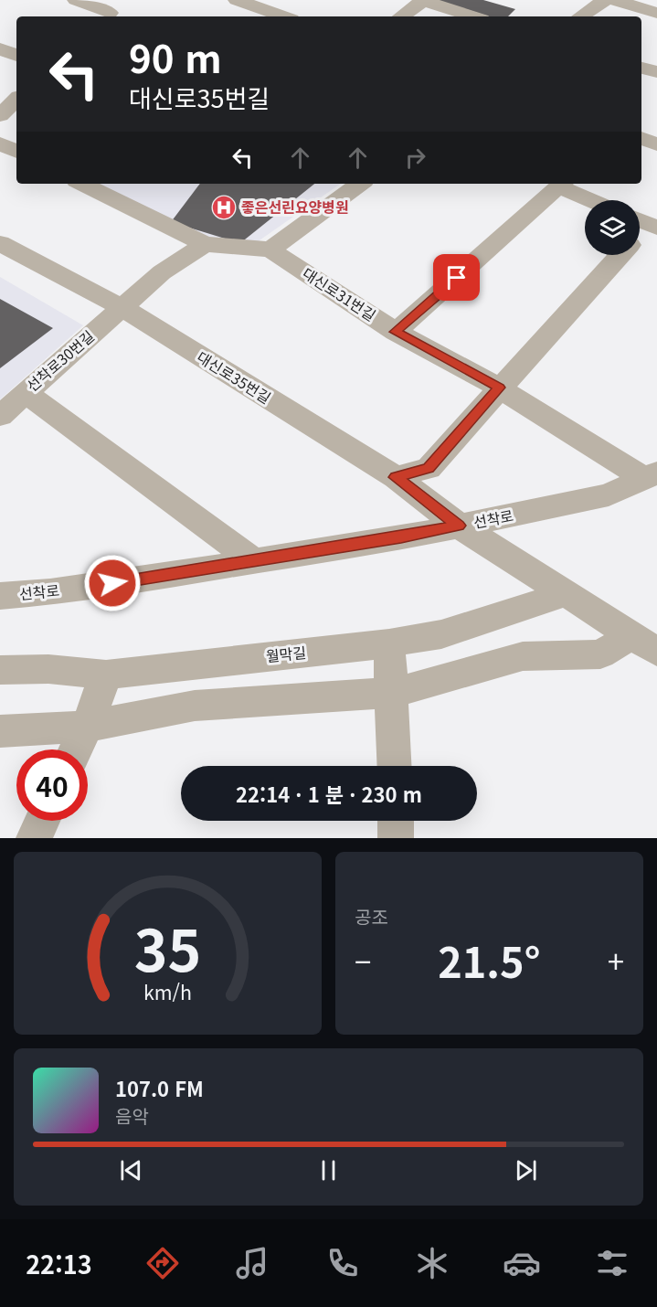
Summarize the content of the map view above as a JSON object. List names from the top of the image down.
{
  "streets": {
    "street": [
      "대신로31번길",
      "선착로30번길",
      "대신로35번길",
      "선착로",
      "월막길"
    ]
  },
  "crossings": [
    ["대신로31번길", "선착로30번길"],
    ["대신로31번길", "선착로"],
    ["선착로30번길", "대신로35번길"],
    ["대신로35번길", "선착로"],
    ["대신로35번길", "월막길"]
  ],
  "places": {
    "hospital": ["좋은선린요양병원"]
  },
  "page": {
    "turn": ["90 m", "대신로35번길"],
    "limit": "40",
    "trip": "22:14 · 1 분 · 230 m",
    "tile": "공조",
    "heat": ["−", "21.5°", "+"],
    "song": ["107.0 FM", "음악"],
    "tabs": "22:13",
    "gauge": ["35", "km/h"]
  }
}
